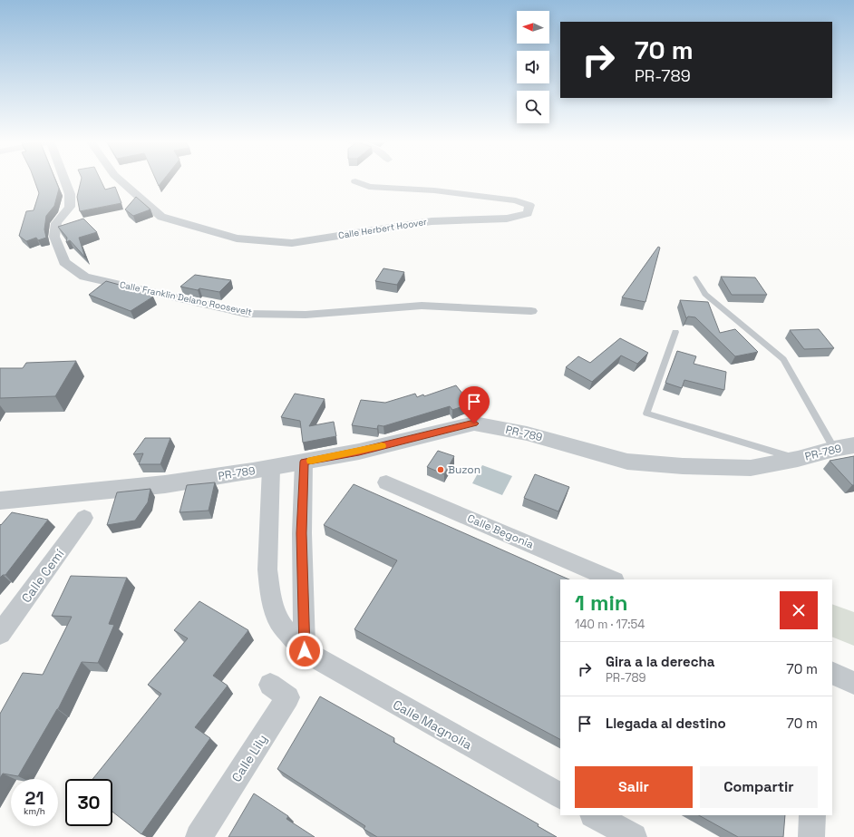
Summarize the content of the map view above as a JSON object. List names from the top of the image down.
{
  "streets": {
    "street": [
      "Calle Herbert Hoover",
      "Calle Franklin Delano Roosevelt",
      "PR-789",
      "Calle Begonia",
      "Calle Cemí",
      "Calle Magnolia",
      "Calle Lily"
    ]
  },
  "crossings": [
    ["PR-789", "Calle Magnolia"]
  ],
  "places": ["Buzon"],
  "north": "left",
  "page": {
    "turn": ["70 m", "PR-789"],
    "heading": ["1 min", "140 m · 17:54"],
    "list": [
      {
        "name": "Gira a la derecha",
        "note": "PR-789",
        "value": "70 m"
      },
      {
        "name": "Llegada al destino",
        "value": "70 m"
      }
    ],
    "buttons": ["Salir", "Compartir"],
    "speed": "21 km/h",
    "limit": "30"
  }
}
